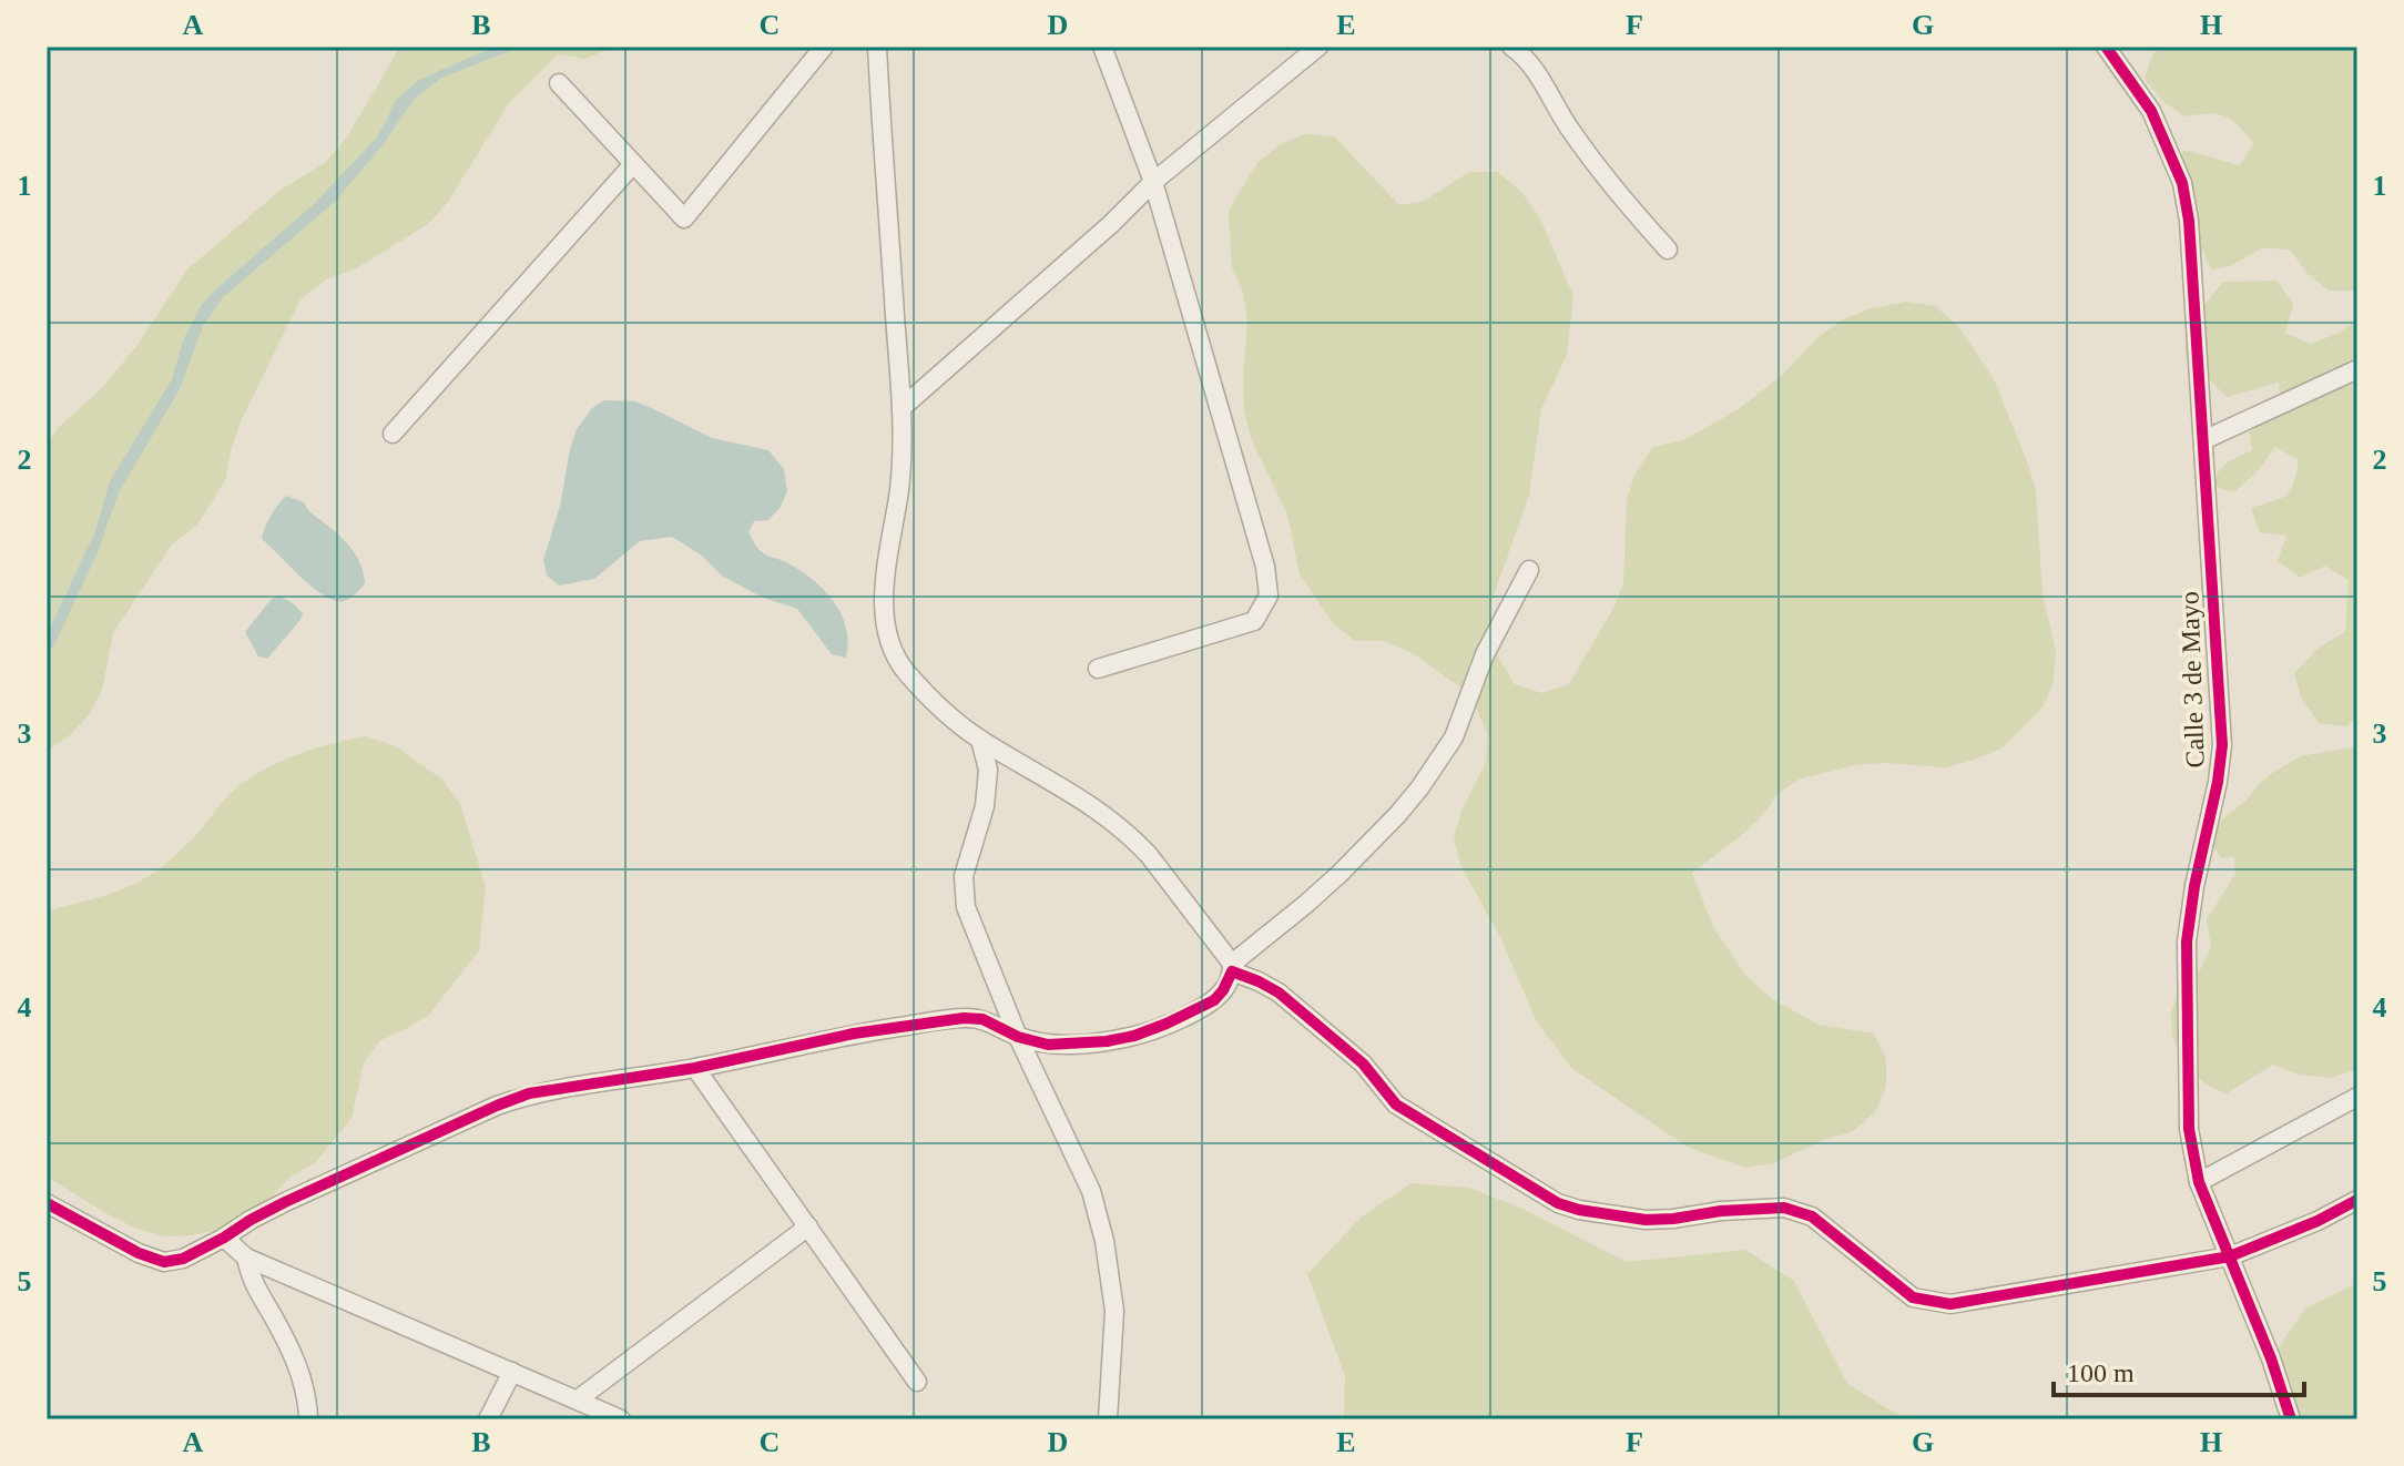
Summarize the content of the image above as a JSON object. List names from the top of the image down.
{
  "streets": {
    "street": ["Calle 3 de Mayo"]
  },
  "scale_bar": "100 m",
  "grid": {
    "columns": [
      "A",
      "B",
      "C",
      "D",
      "E",
      "F",
      "G",
      "H"
    ],
    "rows": [
      "1",
      "2",
      "3",
      "4",
      "5"
    ]
  }
}
